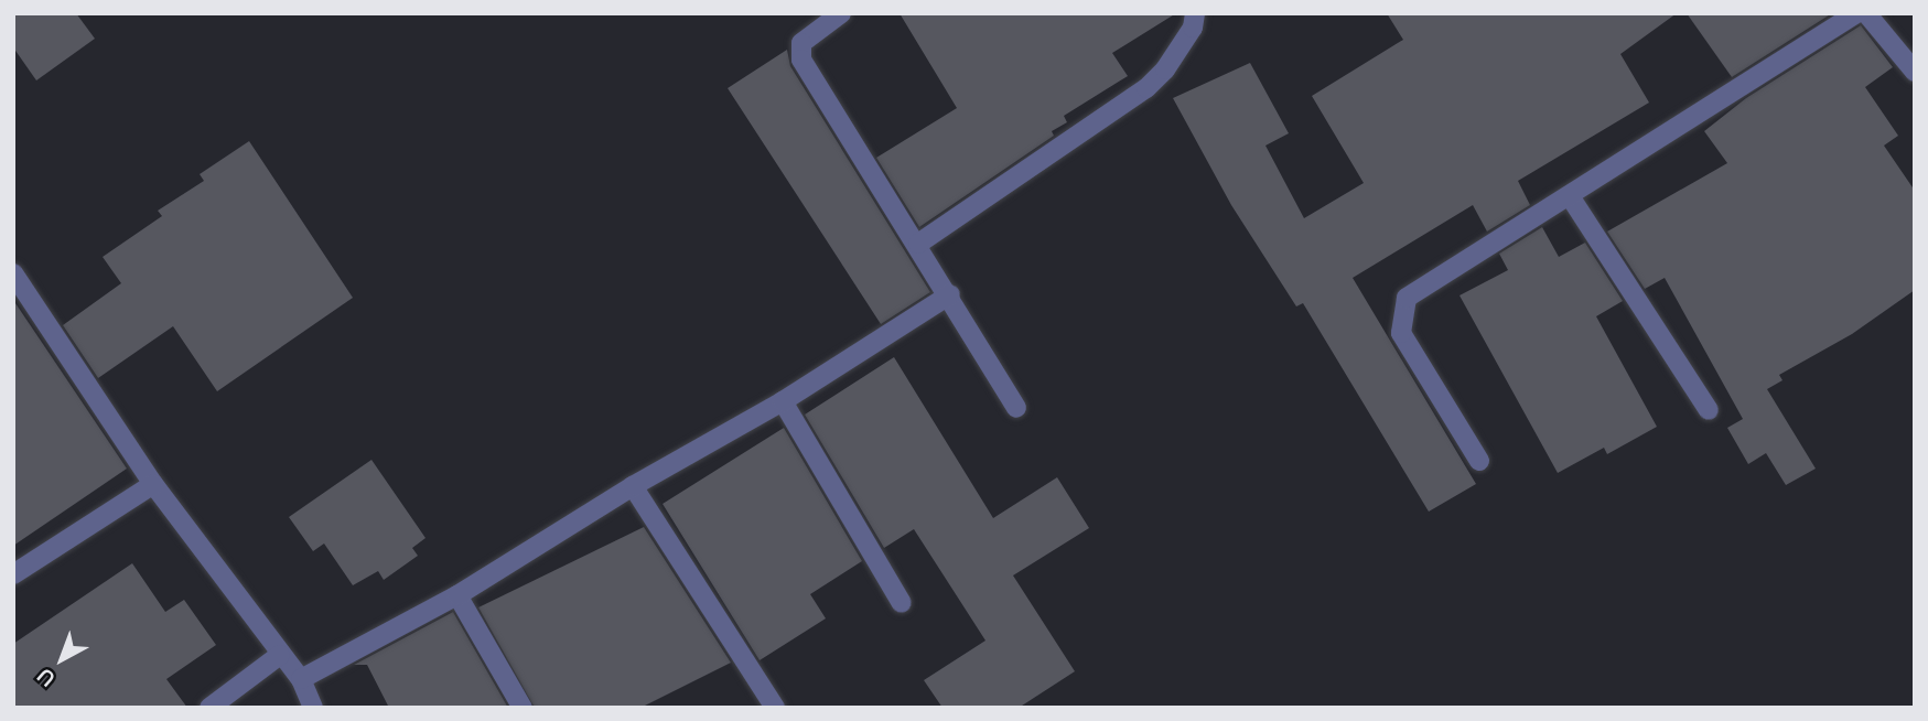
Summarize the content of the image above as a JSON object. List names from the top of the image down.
{
  "north": "bottom left"
}
